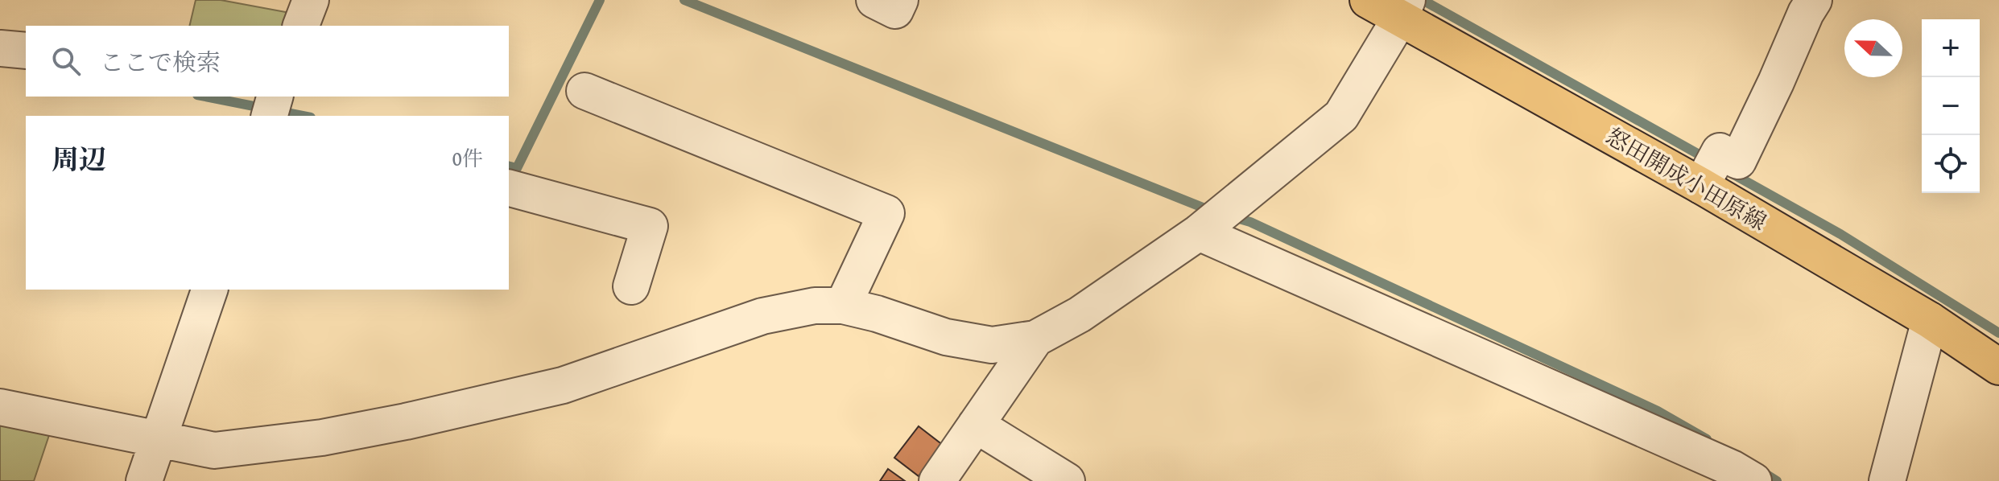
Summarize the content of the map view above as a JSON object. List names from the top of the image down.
{
  "streets": {
    "main road": ["怒田開成小田原線"]
  },
  "north": "left",
  "page": {
    "map_buttons": ["+", "−"],
    "search": "ここで検索",
    "heading": ["周辺", "0件"]
  }
}
